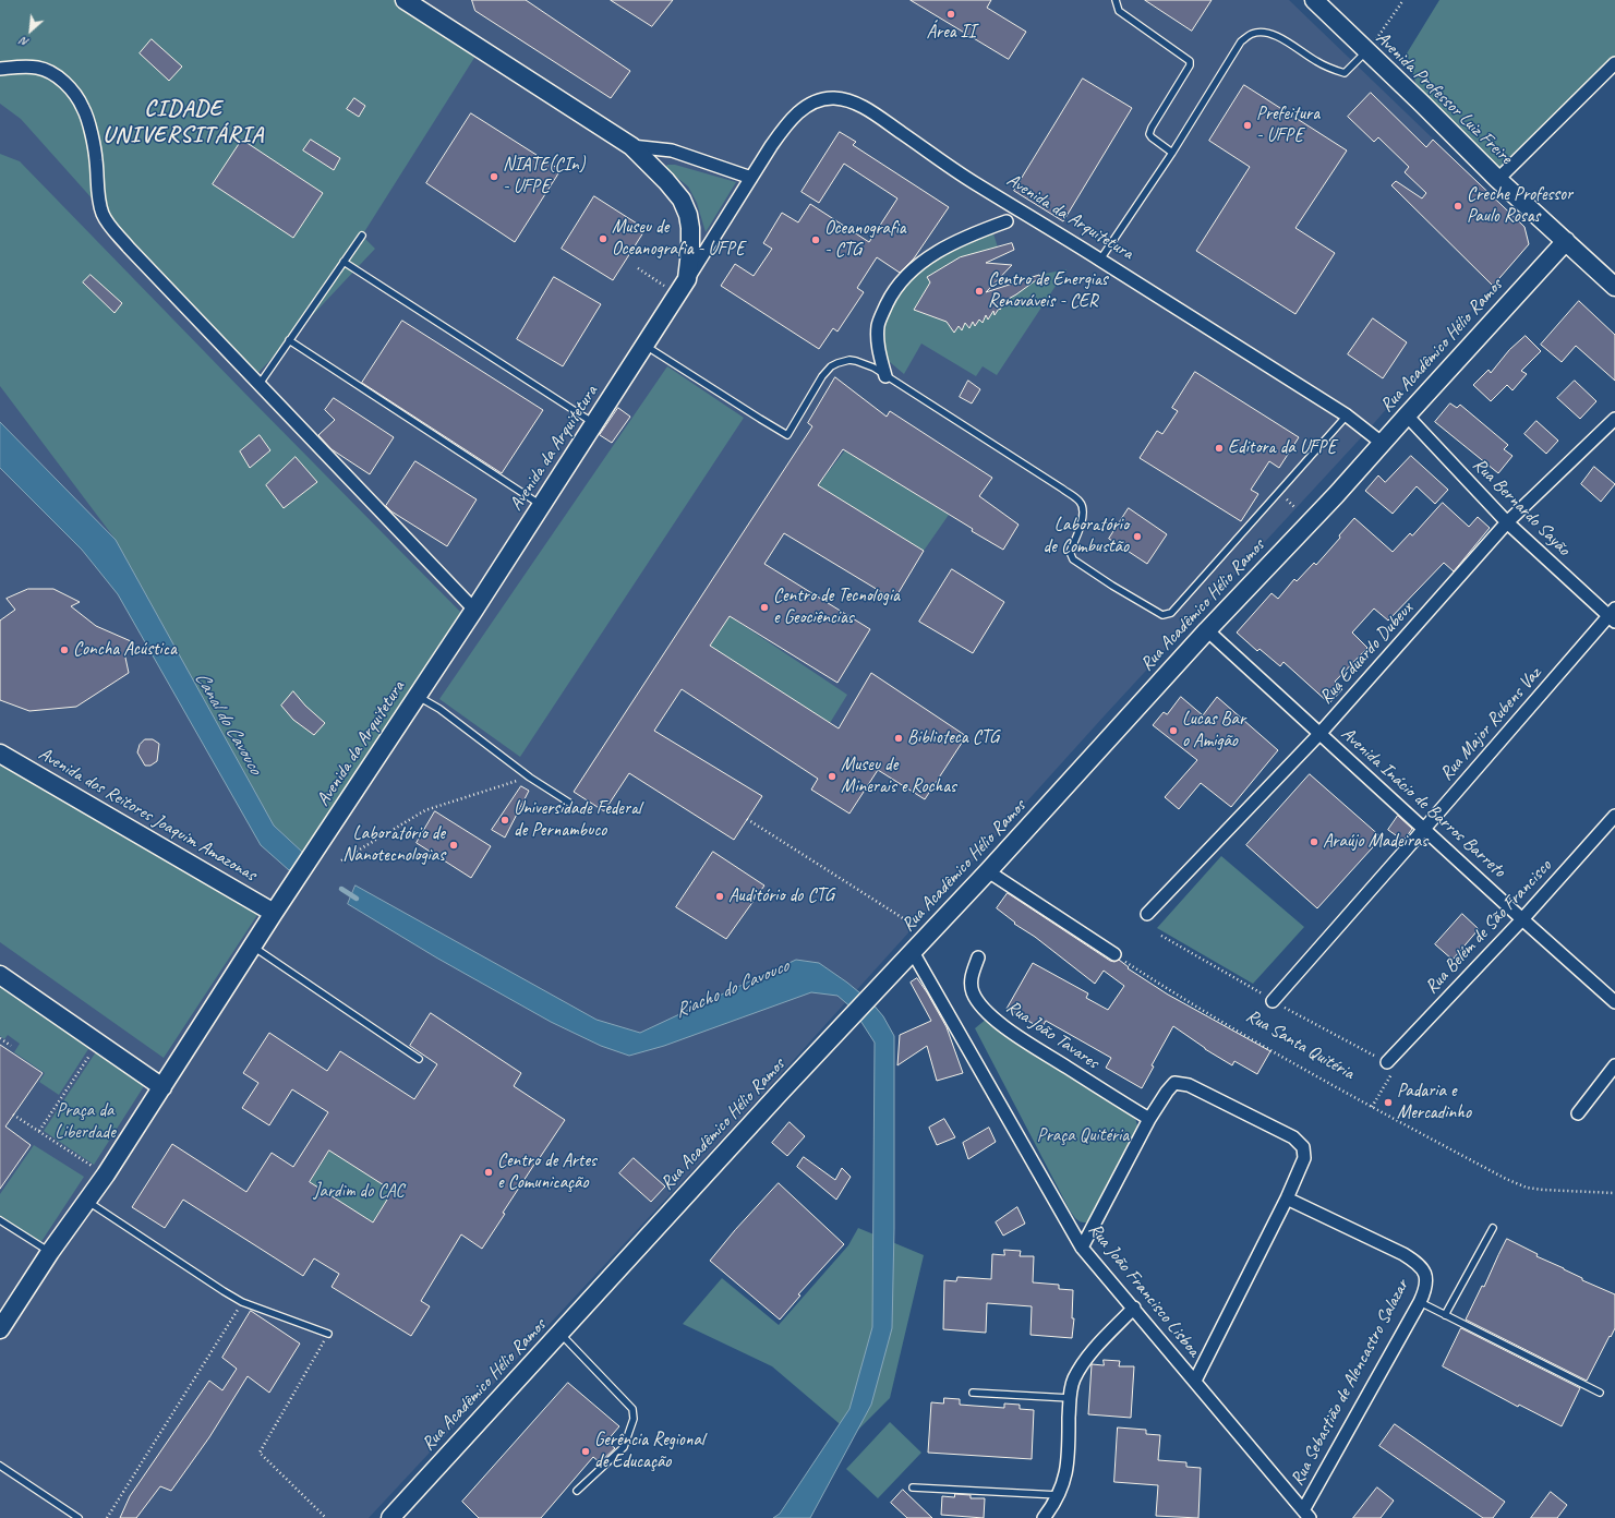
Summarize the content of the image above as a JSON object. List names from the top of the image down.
{
  "streets": {
    "street": [
      "Avenida Professor Luiz Freire",
      "Avenida da Arquitetura",
      "Rua Acadêmico Hélio Ramos",
      "Rua Bernardo Sayão",
      "Rua Eduardo Dubeux",
      "Rua Major Rubens Vaz",
      "Avenida Inácio de Barros Barreto",
      "Avenida dos Reitores Joaquim Amazonas",
      "Rua Belém de São Francisco",
      "Rua João Tavares",
      "Rua João Francisco Lisboa",
      "Rua Sebastião de Alencastro Salazar"
    ],
    "path": ["Rua Santa Quitéria"]
  },
  "crossings": [
    ["Avenida Professor Luiz Freire", "Rua Acadêmico Hélio Ramos"],
    ["Avenida da Arquitetura", "Rua Acadêmico Hélio Ramos"],
    ["Avenida da Arquitetura", "Avenida dos Reitores Joaquim Amazonas"],
    ["Rua Acadêmico Hélio Ramos", "Rua Bernardo Sayão"],
    ["Rua Acadêmico Hélio Ramos", "Avenida Inácio de Barros Barreto"],
    ["Rua Acadêmico Hélio Ramos", "Rua João Francisco Lisboa"],
    ["Rua Bernardo Sayão", "Rua Eduardo Dubeux"],
    ["Rua Bernardo Sayão", "Rua Major Rubens Vaz"],
    ["Rua Eduardo Dubeux", "Avenida Inácio de Barros Barreto"],
    ["Rua Major Rubens Vaz", "Avenida Inácio de Barros Barreto"],
    ["Avenida Inácio de Barros Barreto", "Rua Belém de São Francisco"],
    ["Rua João Francisco Lisboa", "Rua Sebastião de Alencastro Salazar"]
  ],
  "districts": ["CIDADE UNIVERSITÁRIA"],
  "water": ["Canal do Cavouco", "Riacho do Cavouco"],
  "parks": ["Praça da Liberdade", "Praça Quitéria", "Jardim do CAC"],
  "places": [
    "Área II",
    "Prefeitura - UFPE",
    "NIATE(CIn) - UFPE",
    "Creche Professor Paulo Rosas",
    "Museu de Oceanografia - UFPE",
    "Oceanografia - CTG",
    "Centro de Energias Renováveis - CER",
    "Editora da UFPE",
    "Laboratório de Combustão",
    "Centro de Tecnologia e Geociências",
    "Concha Acústica",
    "Lucas Bar o Amigão",
    "Biblioteca CTG",
    "Museu de Minerais e Rochas",
    "Universidade Federal de Pernambuco",
    "Araújo Madeiras",
    "Laboratório de Nanotecnologias",
    "Auditório do CTG",
    "Padaria e Mercadinho",
    "Centro de Artes e Comunicação",
    "Gerência Regional de Educação"
  ],
  "north": "bottom left"
}
